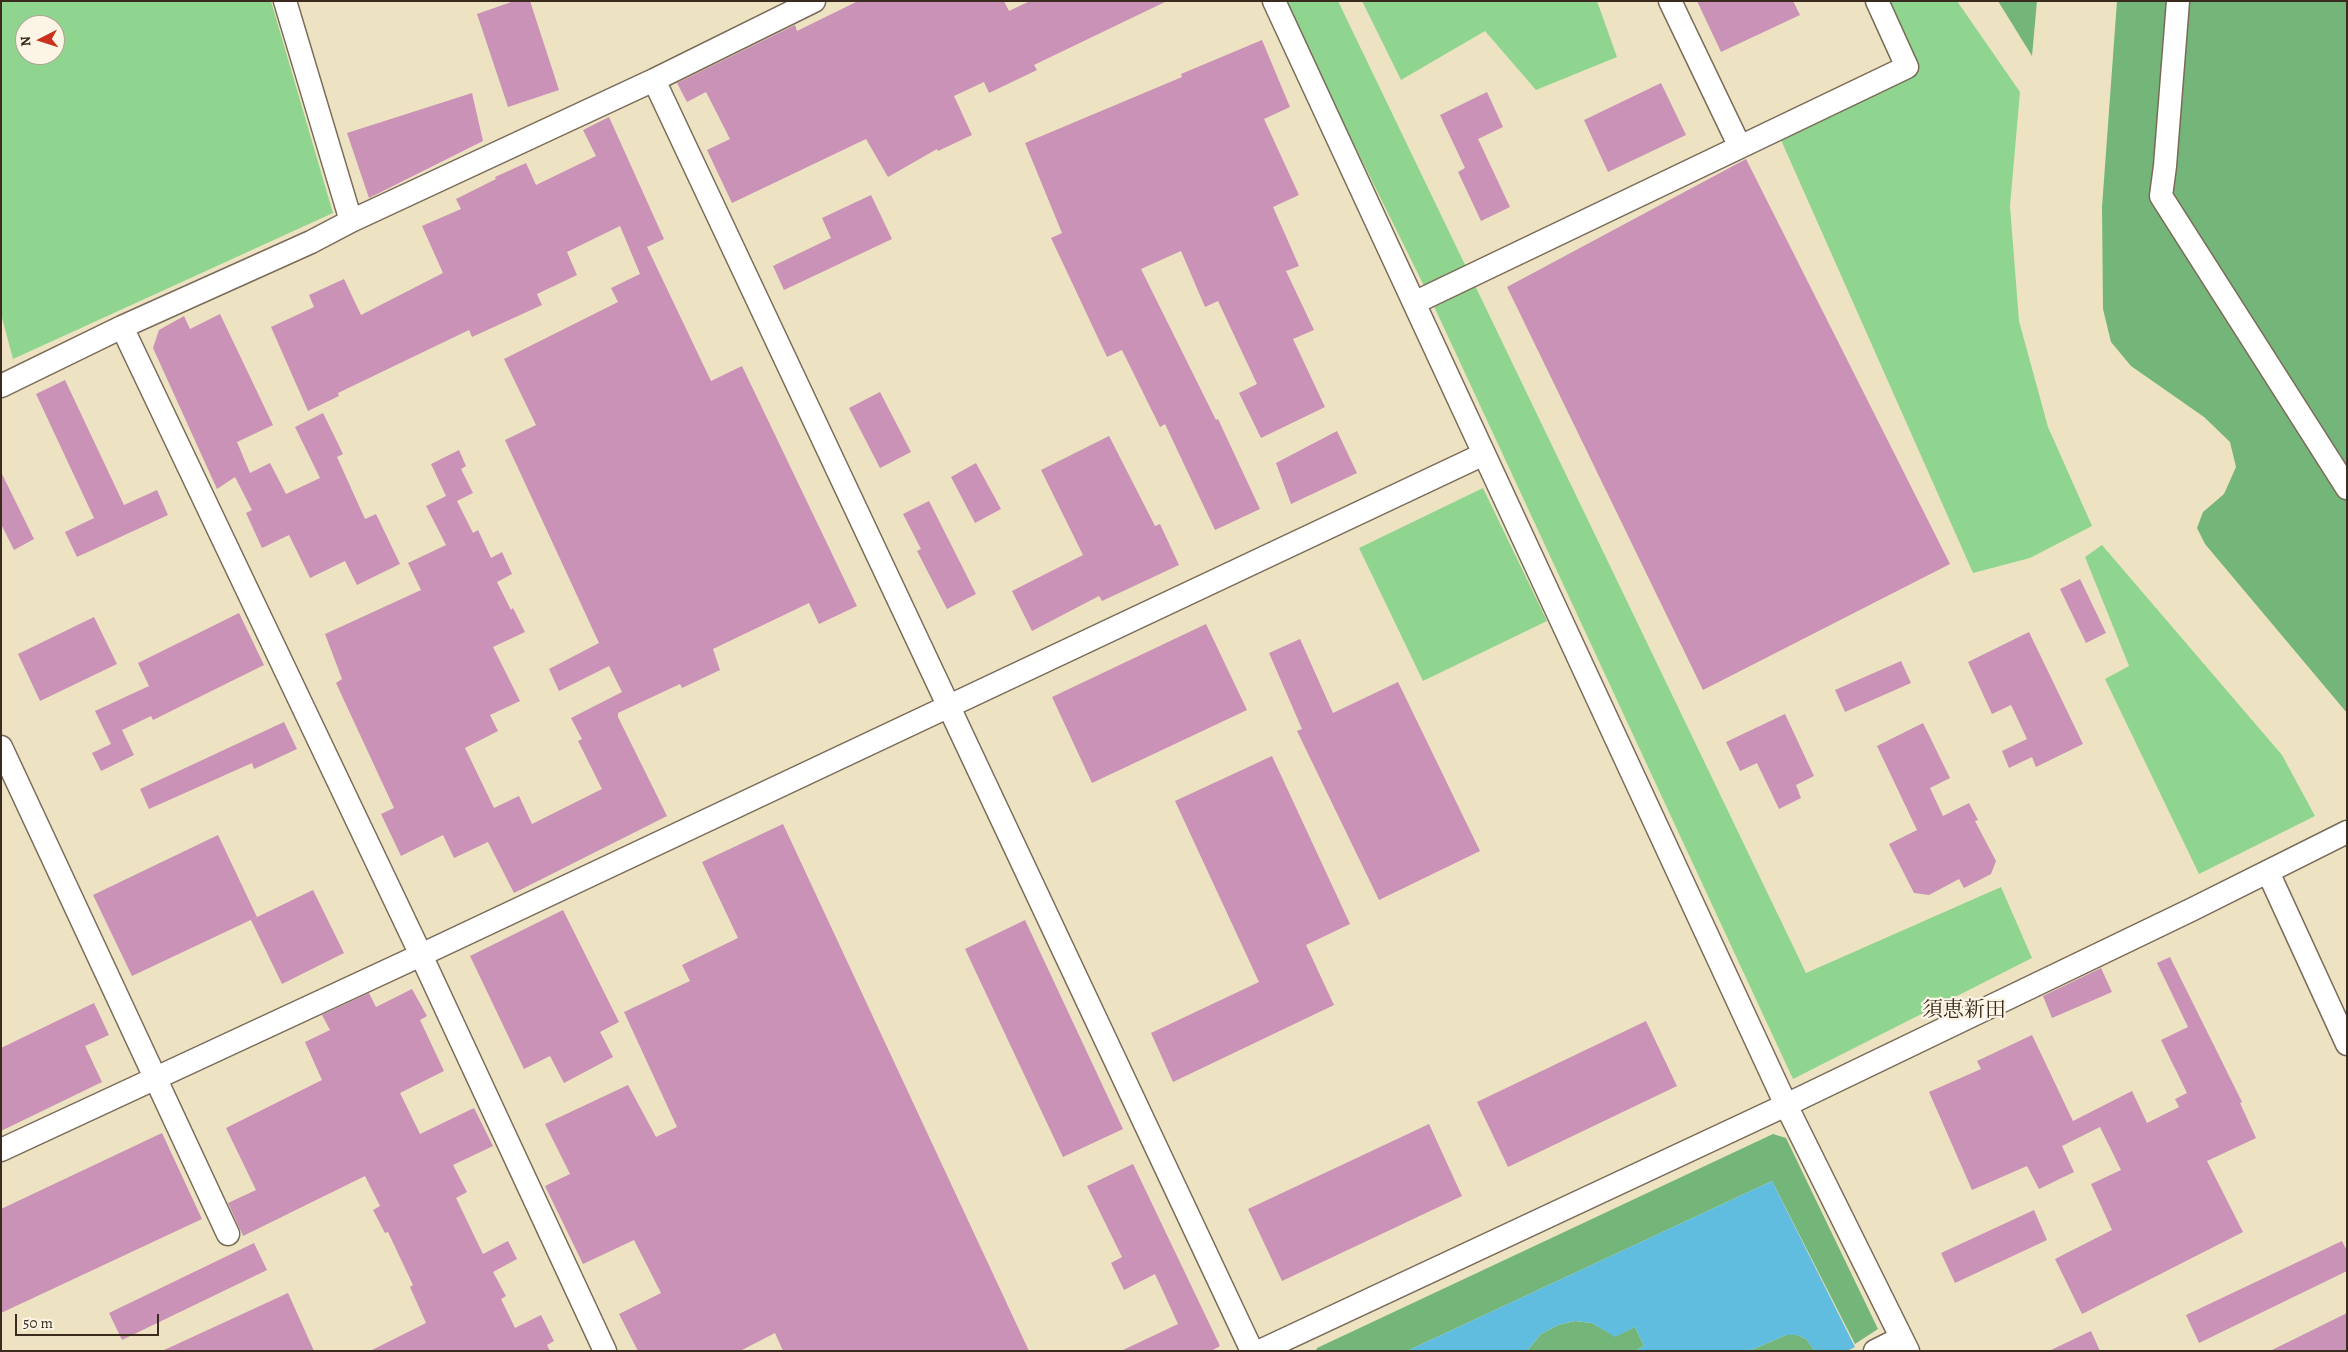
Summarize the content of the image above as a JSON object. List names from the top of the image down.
{
  "districts": ["須恵新田"],
  "scale_bar": "50 m",
  "north": "left"
}
